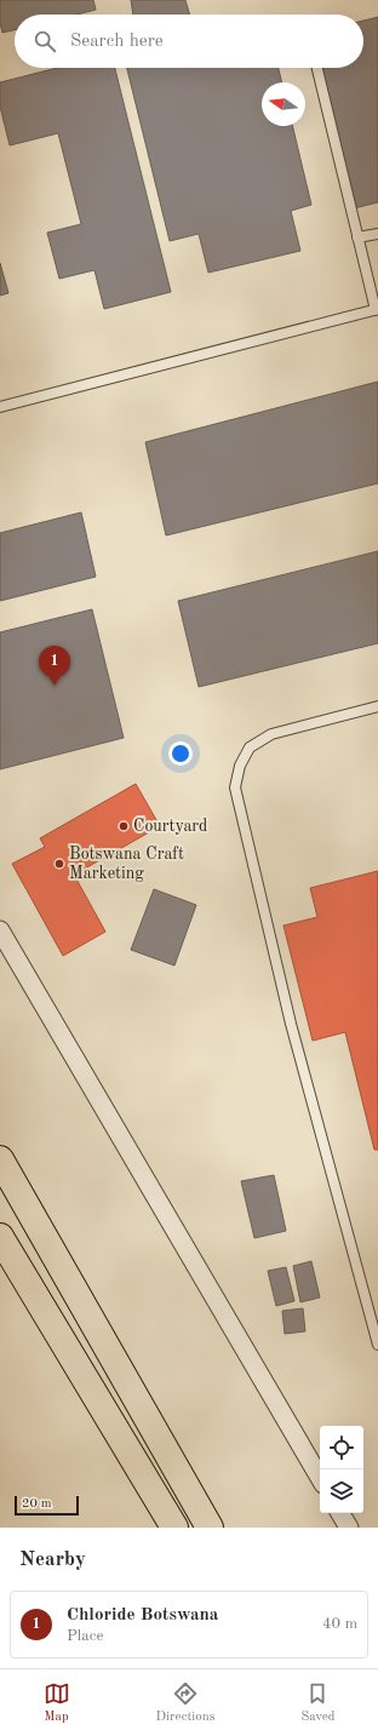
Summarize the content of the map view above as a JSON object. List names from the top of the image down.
{
  "places": ["Courtyard", "Botswana Craft Marketing"],
  "scale_bar": "20 m",
  "north": "left",
  "page": {
    "search": "Search here",
    "pins": "1",
    "scale": "20 m",
    "heading": "Nearby",
    "list": [
      {
        "mark": "1",
        "name": "Chloride Botswana",
        "note": "Place",
        "value": "40 m"
      }
    ],
    "nav": ["Map", "Directions", "Saved"]
  }
}
